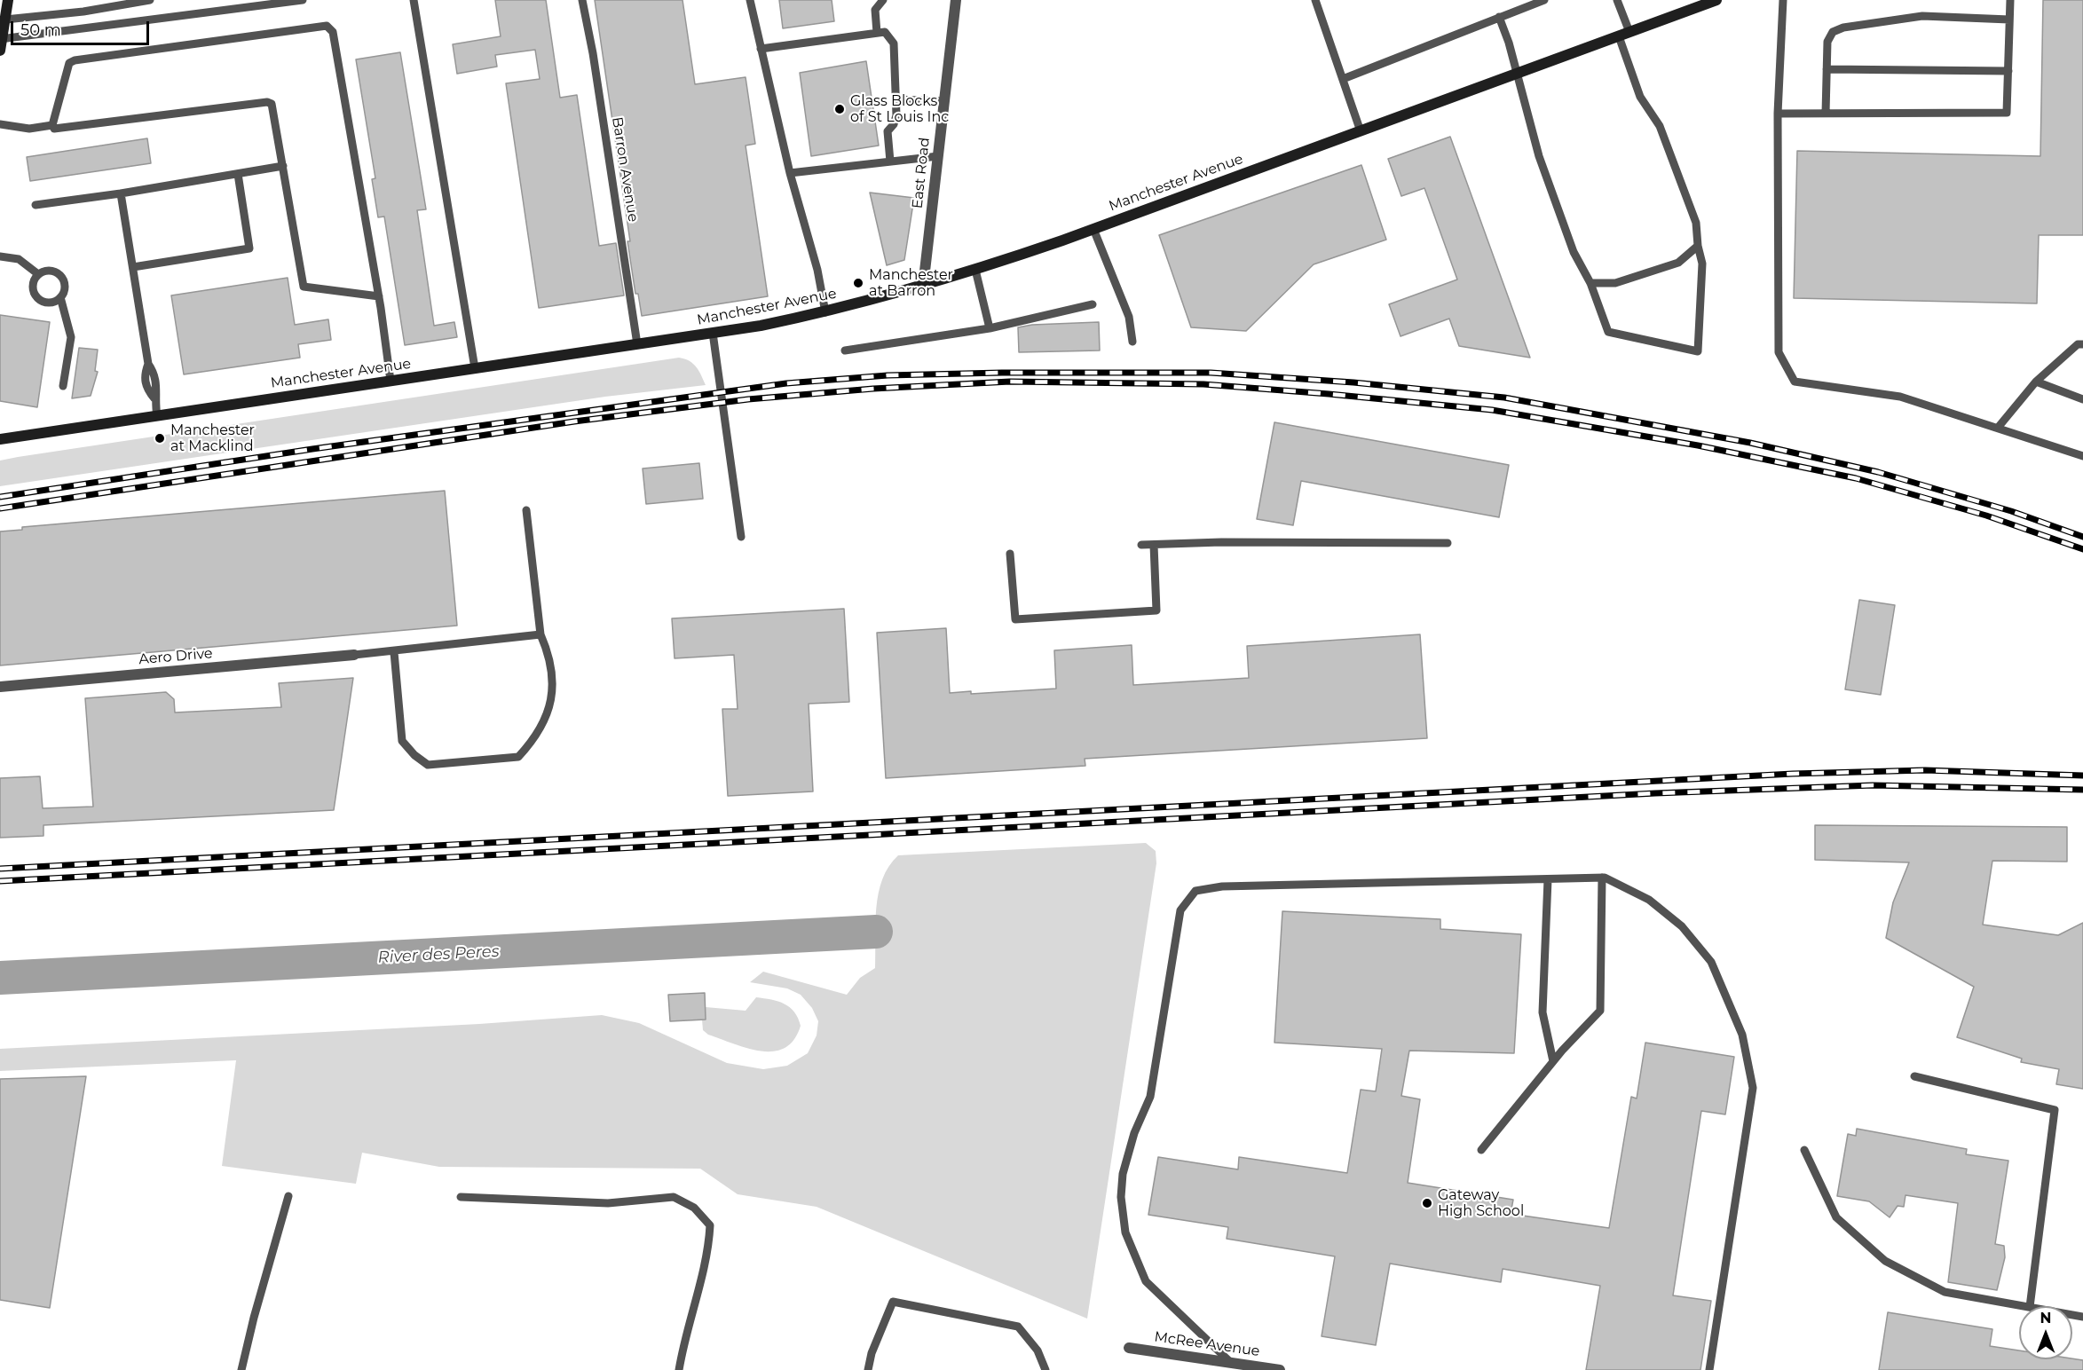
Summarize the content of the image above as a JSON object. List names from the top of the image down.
{
  "streets": {
    "main road": ["Manchester Avenue"],
    "street": ["East Road", "Aero Drive", "McRee Avenue"],
    "lane": ["Barron Avenue"]
  },
  "crossings": [
    ["Barron Avenue", "Manchester Avenue"],
    ["East Road", "Manchester Avenue"]
  ],
  "water": ["River des Peres"],
  "places": [
    "Glass Blocks of St Louis Inc",
    "Manchester at Barron",
    "Manchester at Macklind",
    "Gateway High School"
  ],
  "scale_bar": "50 m",
  "north": "top"
}
